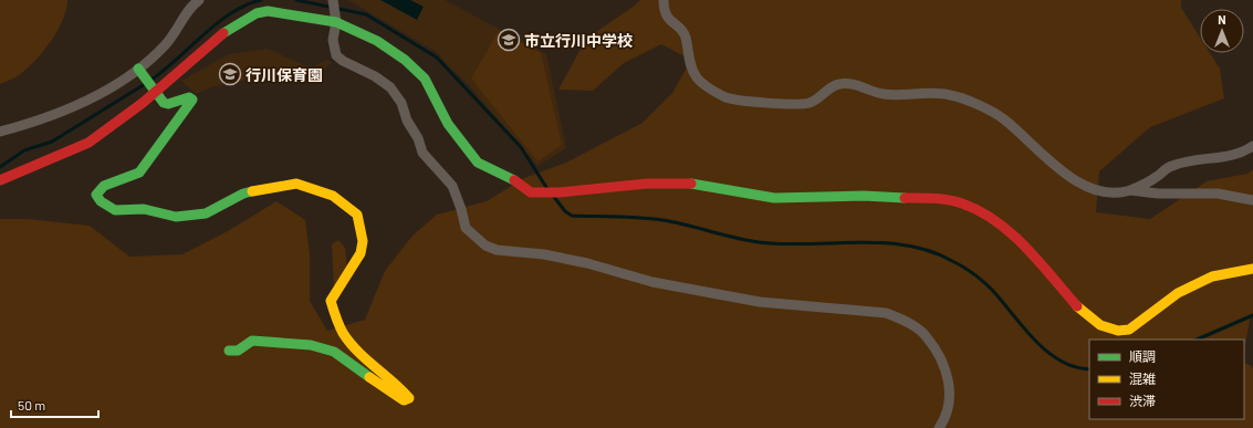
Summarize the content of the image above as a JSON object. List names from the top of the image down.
{
  "places": {
    "school or university": ["市立行川中学校", "行川保育園"]
  },
  "legend": ["順調", "混雑", "渋滞"],
  "scale_bar": "50 m",
  "north": "top"
}
